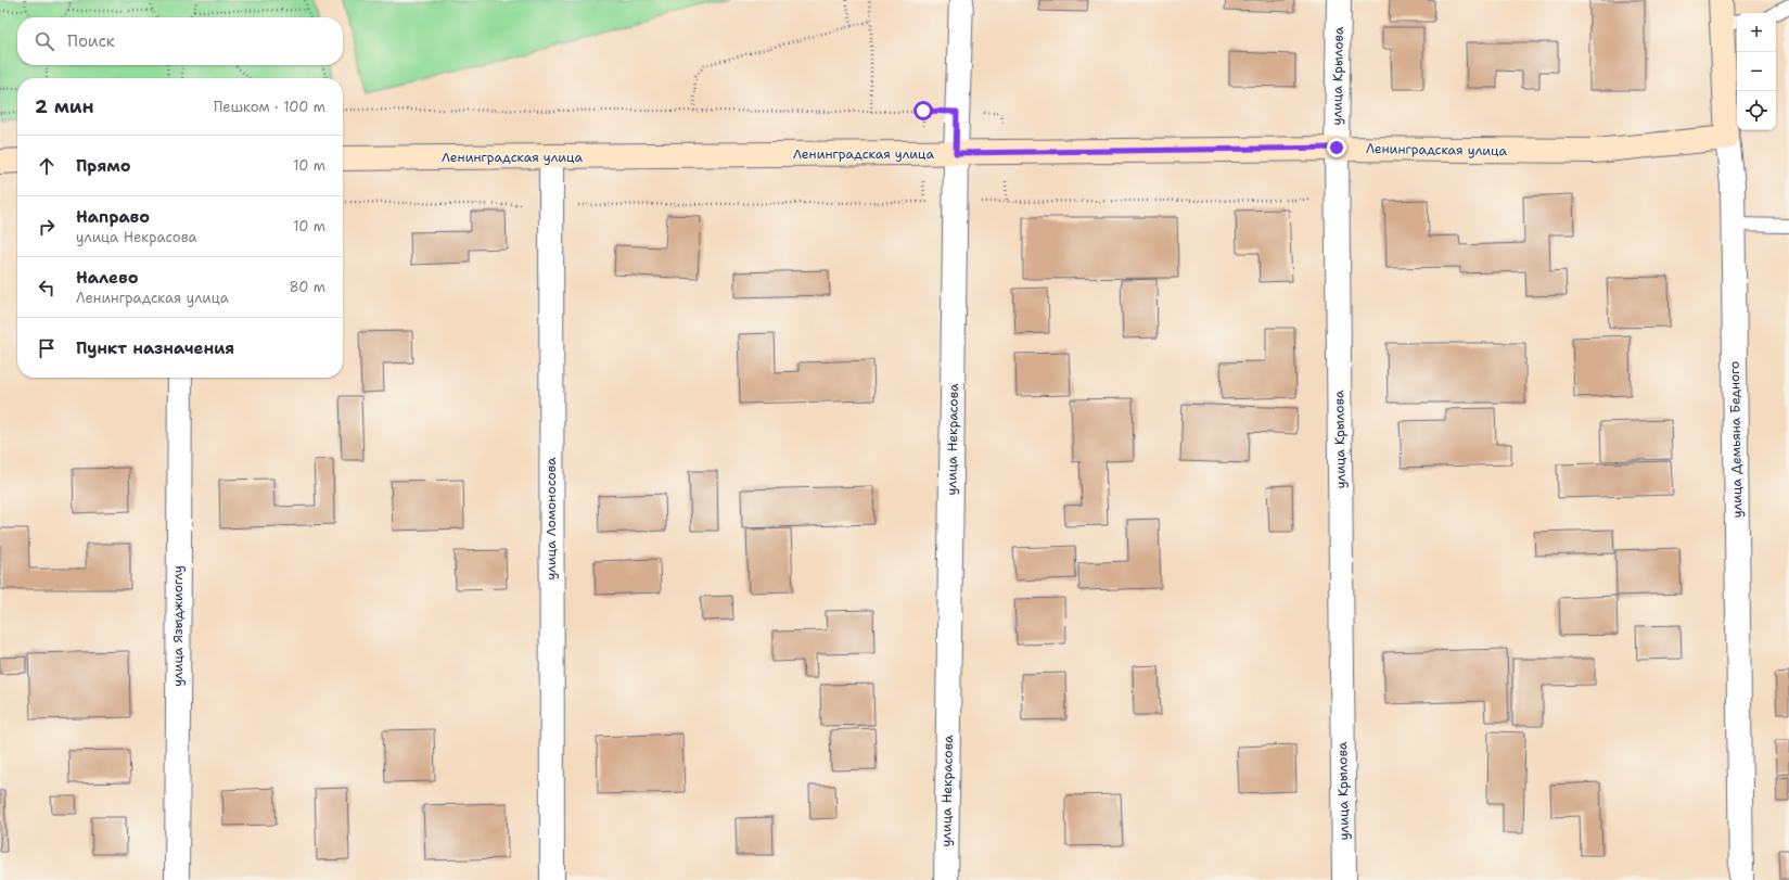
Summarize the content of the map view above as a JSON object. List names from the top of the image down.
{
  "streets": {
    "main road": ["Ленинградская улица", "улица Демьяна Бедного"],
    "street": [
      "улица Крылова",
      "улица Некрасова",
      "улица Ломоносова",
      "улица Языджиоглу"
    ]
  },
  "crossings": [
    ["улица Крылова", "Ленинградская улица"],
    ["Ленинградская улица", "улица Некрасова"],
    ["Ленинградская улица", "улица Демьяна Бедного"],
    ["Ленинградская улица", "улица Ломоносова"]
  ],
  "page": {
    "map_buttons": ["+", "−"],
    "search": "Поиск",
    "heading": ["2 мин", "Пешком · 100 m"],
    "list": [
      ["Прямо", "10 m"],
      ["Направо", "улица Некрасова", "10 m"],
      ["Налево", "Ленинградская улица", "80 m"],
      "Пункт назначения"
    ]
  }
}
